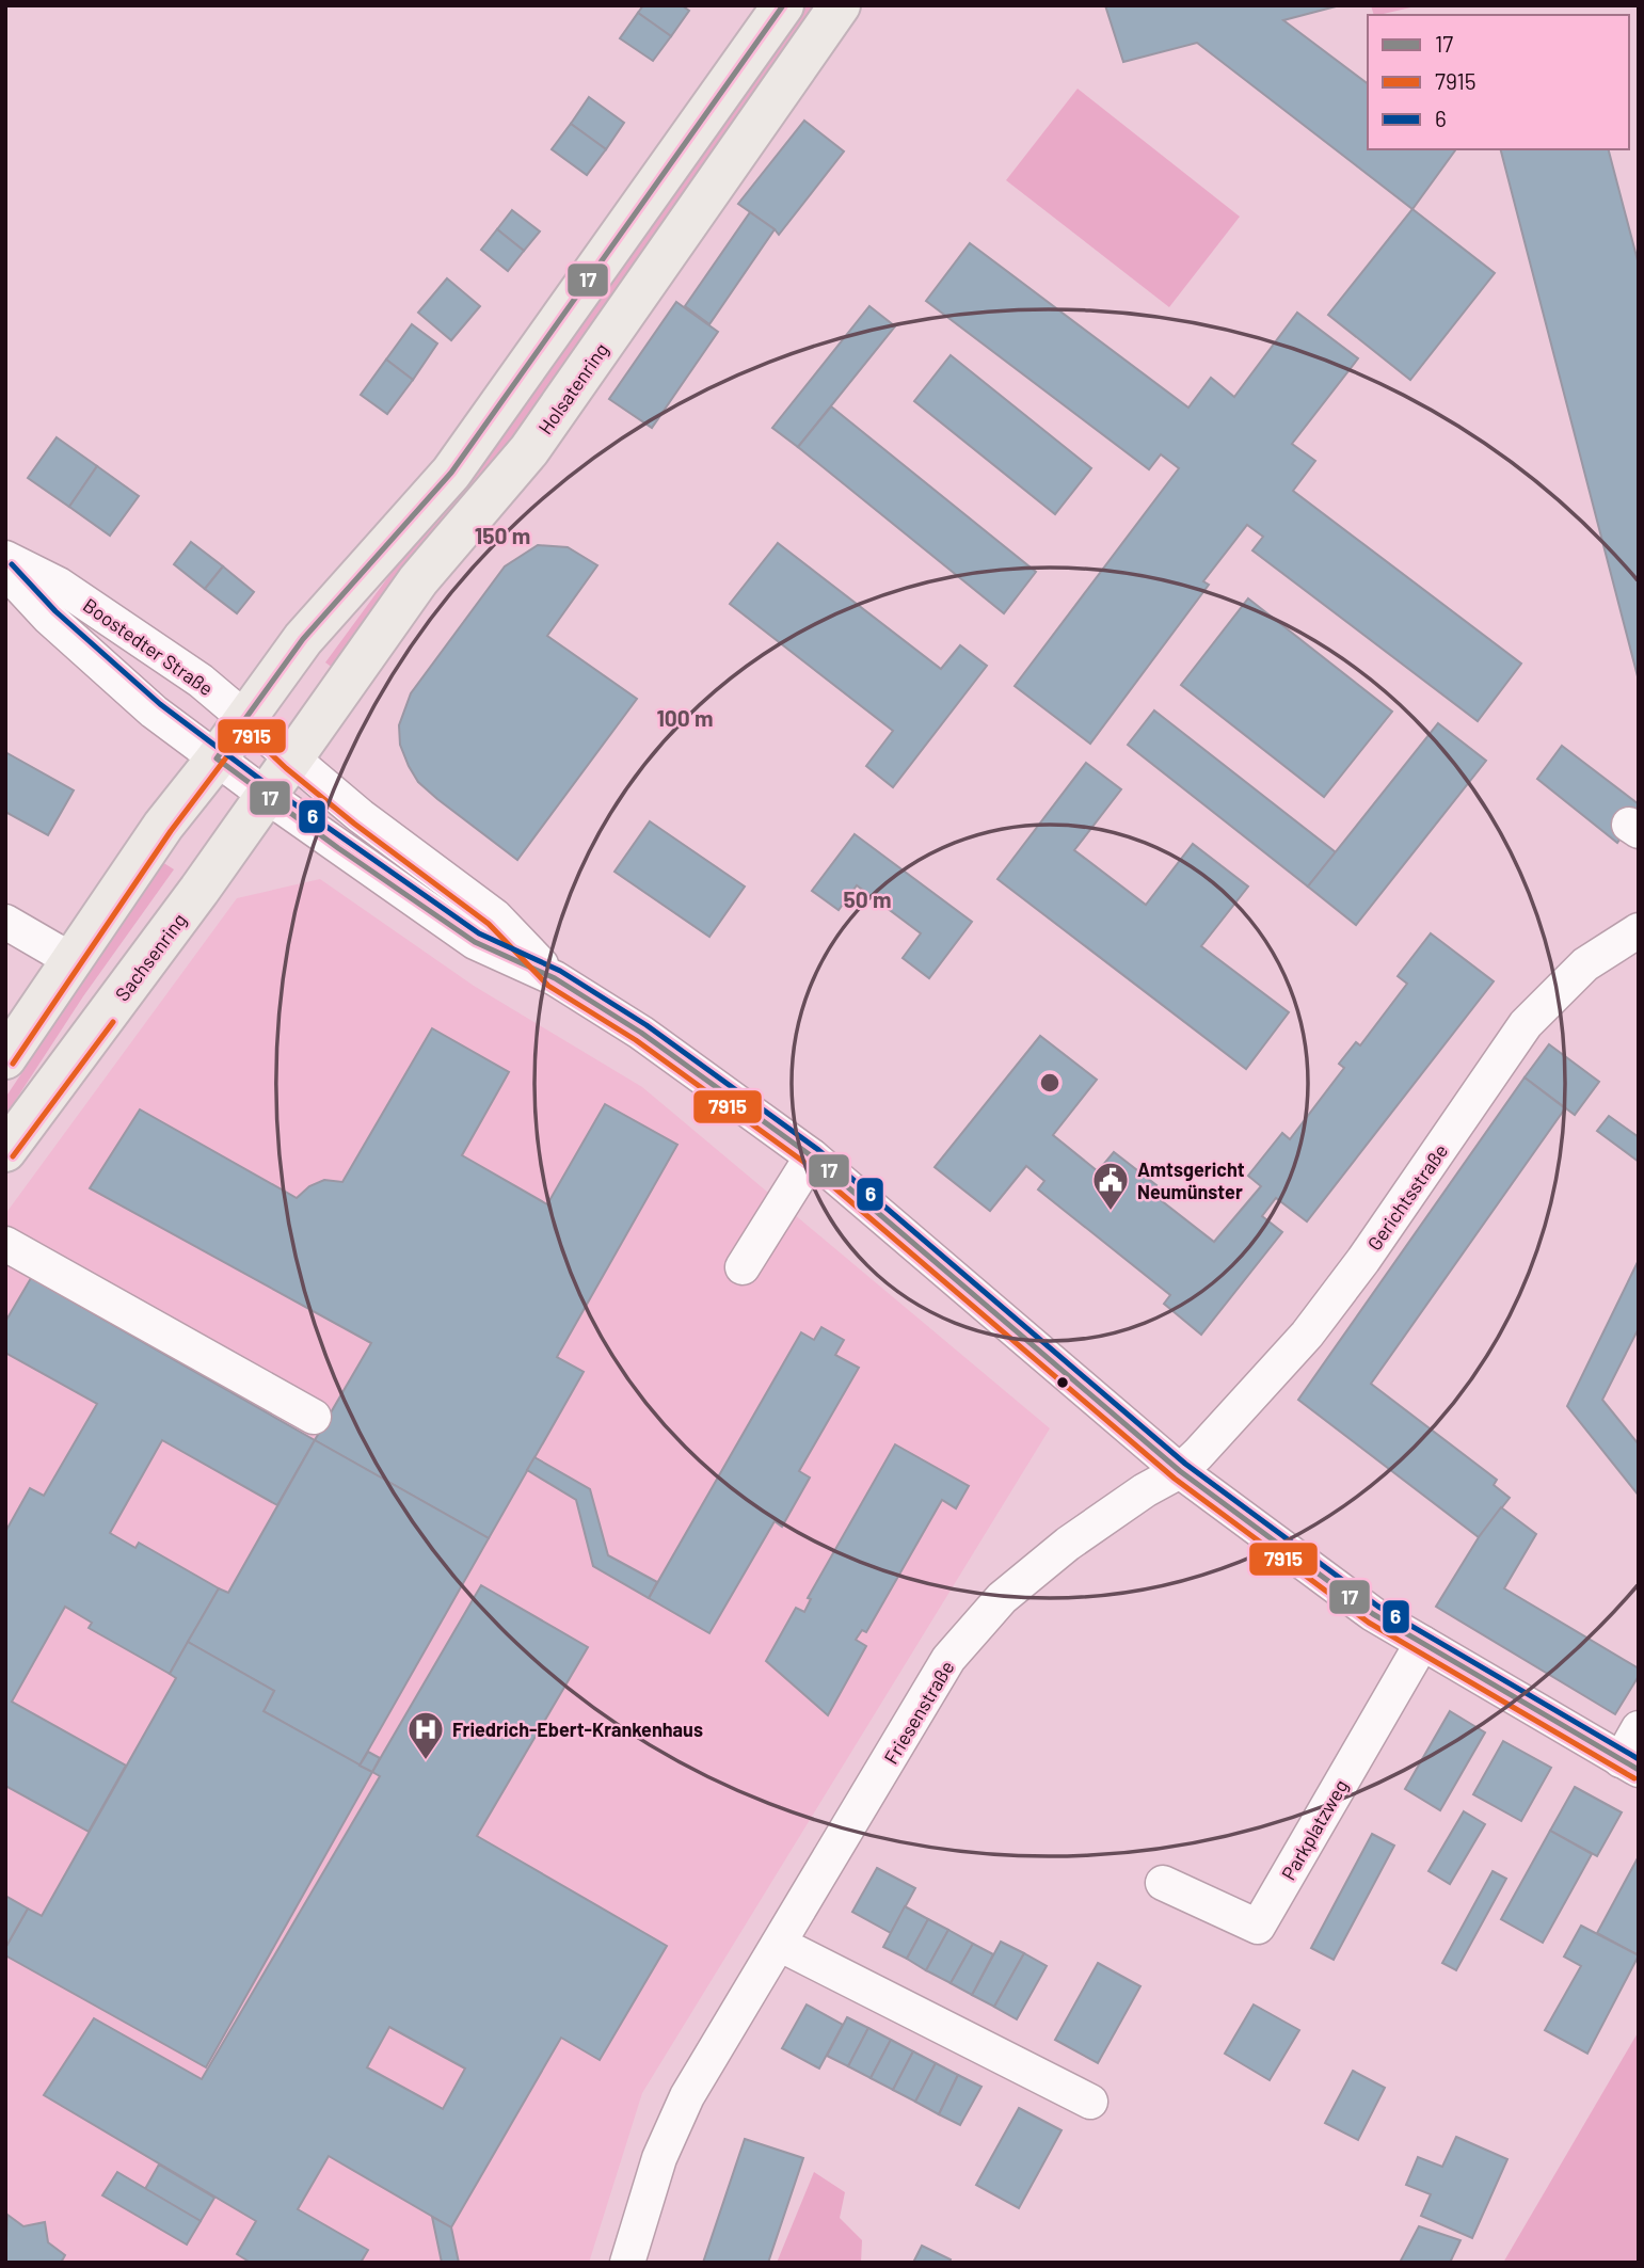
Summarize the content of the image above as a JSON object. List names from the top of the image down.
{
  "streets": {
    "main road": ["Holsatenring", "Sachsenring"],
    "street": [
      "Boostedter Straße",
      "Gerichtsstraße",
      "Friesenstraße",
      "Parkplatzweg"
    ]
  },
  "crossings": [
    ["Holsatenring", "Boostedter Straße"],
    ["Holsatenring", "Sachsenring"],
    ["Boostedter Straße", "Sachsenring"],
    ["Boostedter Straße", "Gerichtsstraße"],
    ["Boostedter Straße", "Friesenstraße"],
    ["Boostedter Straße", "Parkplatzweg"],
    ["Gerichtsstraße", "Friesenstraße"]
  ],
  "places": {
    "public building": ["Amtsgericht Neumünster"],
    "hospital": ["Friedrich-Ebert-Krankenhaus"]
  },
  "lines": ["transit line 17", "transit line 6", "transit line 7915"],
  "legend": ["17", "7915", "6"],
  "rings": ["150 m", "100 m", "50 m"]
}
